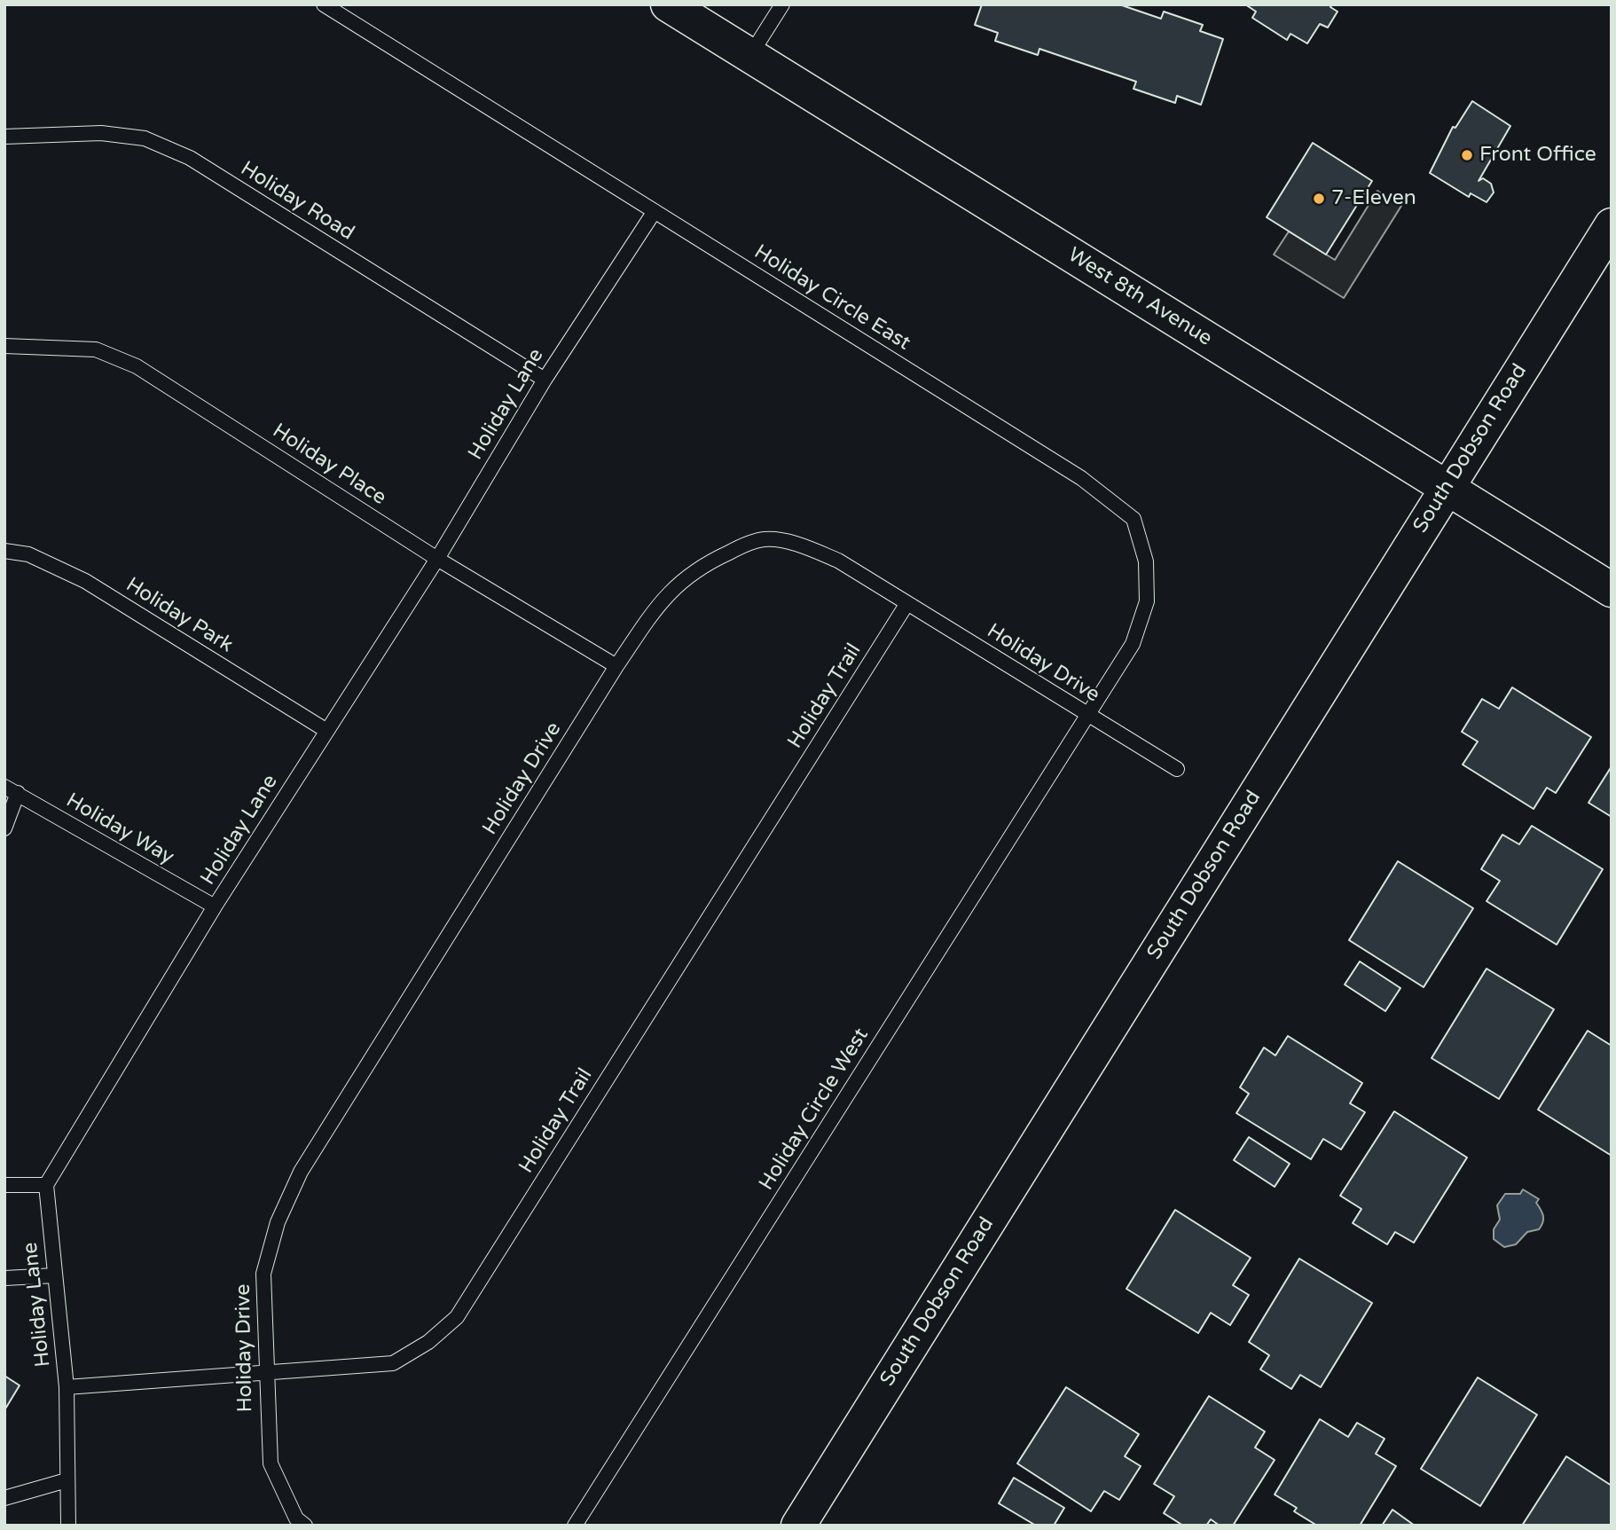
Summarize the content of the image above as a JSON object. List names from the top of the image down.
{
  "streets": {
    "main road": ["West 8th Avenue", "South Dobson Road"],
    "lane": [
      "Holiday Road",
      "Holiday Circle East",
      "Holiday Lane",
      "Holiday Place",
      "Holiday Park",
      "Holiday Drive",
      "Holiday Trail",
      "Holiday Way",
      "Holiday Circle West"
    ]
  },
  "crossings": [
    ["Holiday Road", "Holiday Lane"],
    ["West 8th Avenue", "South Dobson Road"],
    ["Holiday Circle East", "Holiday Lane"],
    ["Holiday Circle East", "Holiday Drive"],
    ["Holiday Circle East", "Holiday Circle West"],
    ["Holiday Lane", "Holiday Place"],
    ["Holiday Lane", "Holiday Park"],
    ["Holiday Lane", "Holiday Trail"],
    ["Holiday Lane", "Holiday Way"],
    ["Holiday Place", "Holiday Drive"],
    ["Holiday Drive", "Holiday Trail"],
    ["Holiday Drive", "Holiday Circle West"]
  ],
  "places": ["Front Office", "7-Eleven"]
}
